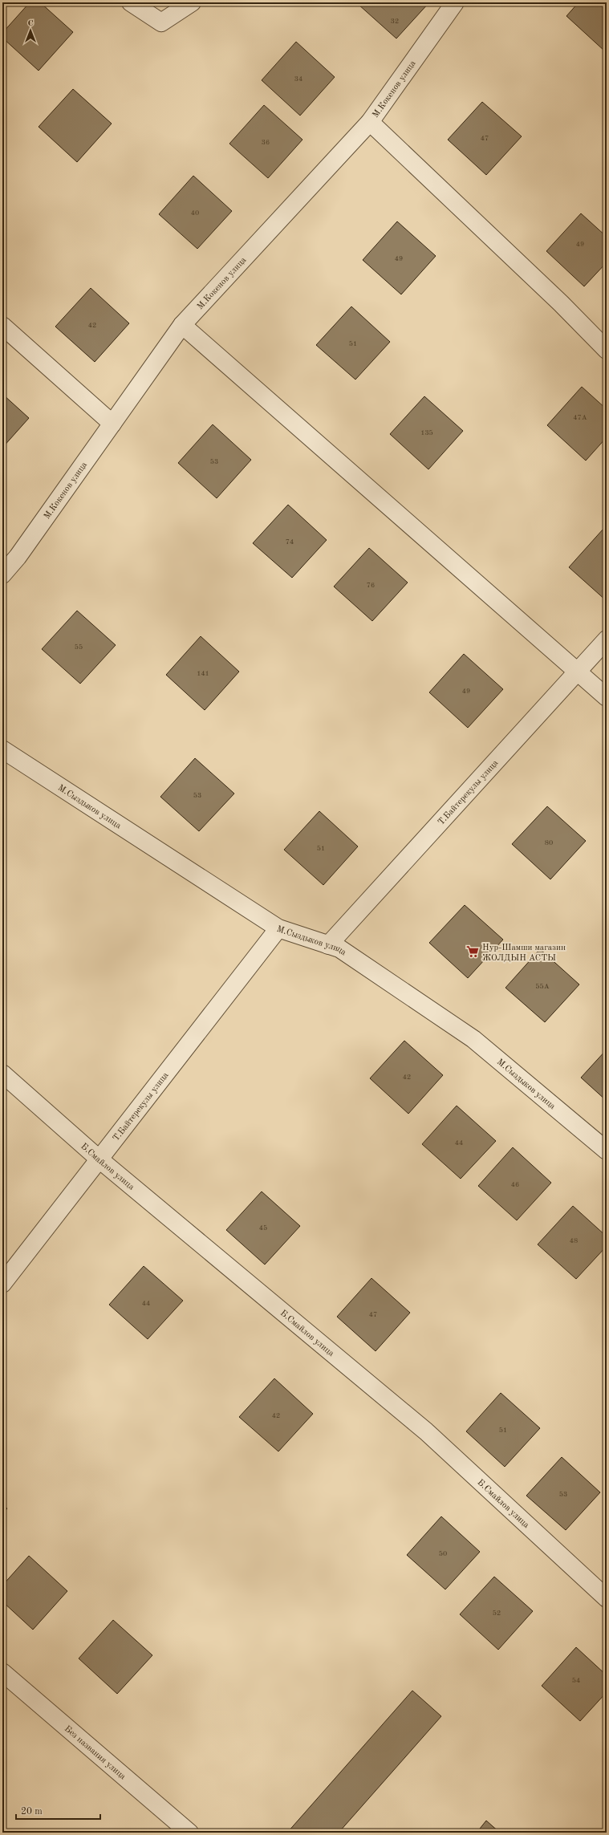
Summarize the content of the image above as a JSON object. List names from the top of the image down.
{
  "streets": {
    "street": [
      "М.Кокенов улица",
      "Т.Байтерекулы улица",
      "М.Сыздыков улица",
      "Б.Смайлов улица",
      "Без названия улица"
    ]
  },
  "crossings": [
    ["Т.Байтерекулы улица", "М.Сыздыков улица"],
    ["Т.Байтерекулы улица", "Б.Смайлов улица"]
  ],
  "places": {
    "supermarket": ["Нур-Шамши магазин ЖОЛДЫН АСТЫ"]
  },
  "house_numbers": [
    "32",
    "34",
    "47",
    "36",
    "40",
    "49",
    "49",
    "42",
    "51",
    "47А",
    "135",
    "53",
    "74",
    "76",
    "55",
    "141",
    "49",
    "53",
    "80",
    "51",
    "55А",
    "42",
    "44",
    "46",
    "45",
    "48",
    "44",
    "47",
    "42",
    "51",
    "53",
    "50",
    "52",
    "54"
  ],
  "scale_bar": "20 m",
  "north": "top"
}
